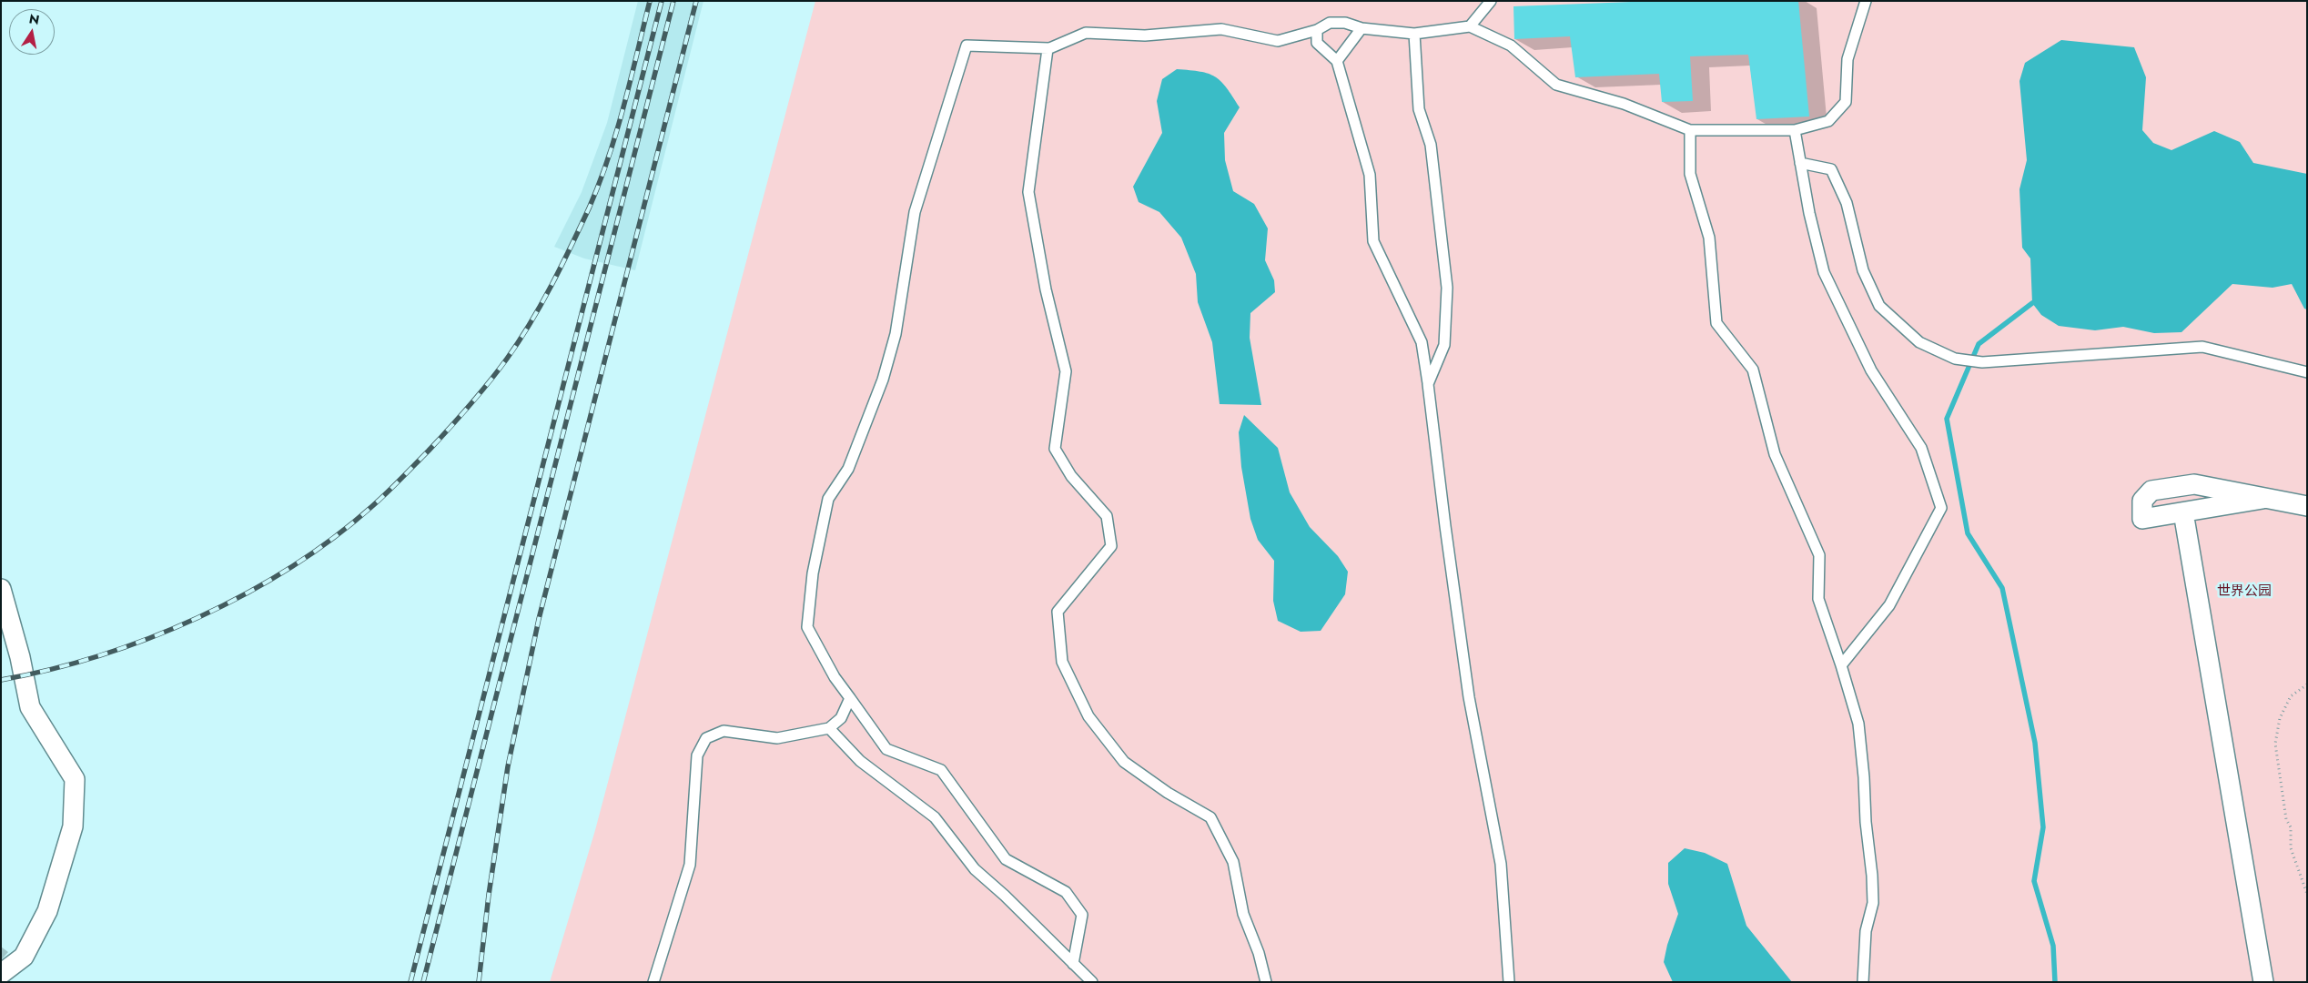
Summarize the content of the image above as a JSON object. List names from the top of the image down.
{
  "parks": ["世界公园"],
  "north": "top"
}
